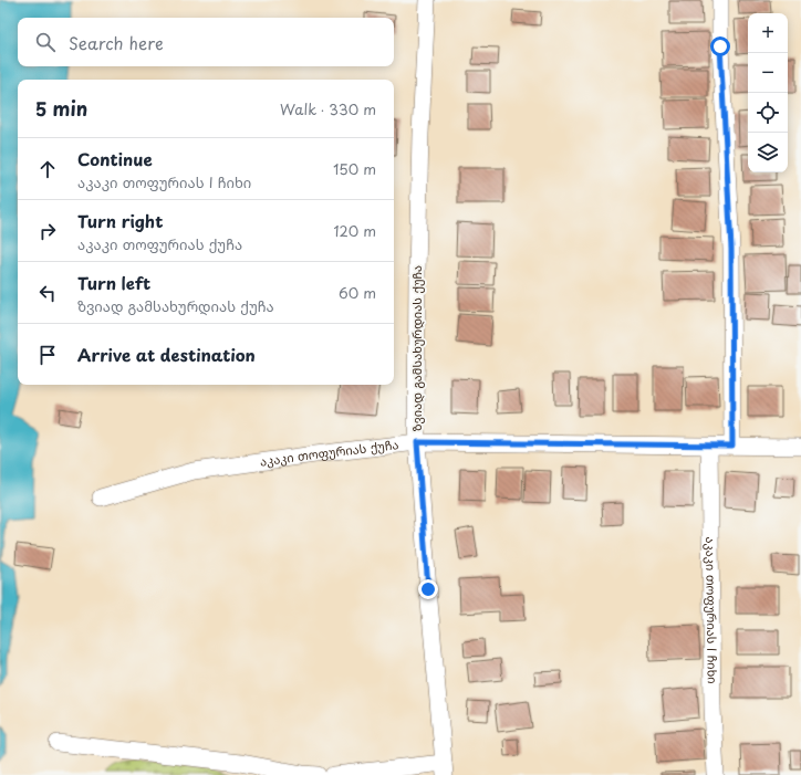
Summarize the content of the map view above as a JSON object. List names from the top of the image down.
{
  "streets": {
    "street": ["ზვიად გამსახურდიას ქუჩა", "აკაკი თოფურიას ქუჩა", "აკაკი თოფურიას I ჩიხი"]
  },
  "crossings": [
    ["ზვიად გამსახურდიას ქუჩა", "აკაკი თოფურიას ქუჩა"],
    ["აკაკი თოფურიას ქუჩა", "აკაკი თოფურიას I ჩიხი"]
  ],
  "page": {
    "map_buttons": ["+", "−"],
    "search": "Search here",
    "heading": ["5 min", "Walk · 330 m"],
    "list": [
      ["Continue", "აკაკი თოფურიას I ჩიხი", "150 m"],
      ["Turn right", "აკაკი თოფურიას ქუჩა", "120 m"],
      ["Turn left", "ზვიად გამსახურდიას ქუჩა", "60 m"],
      "Arrive at destination"
    ]
  }
}
